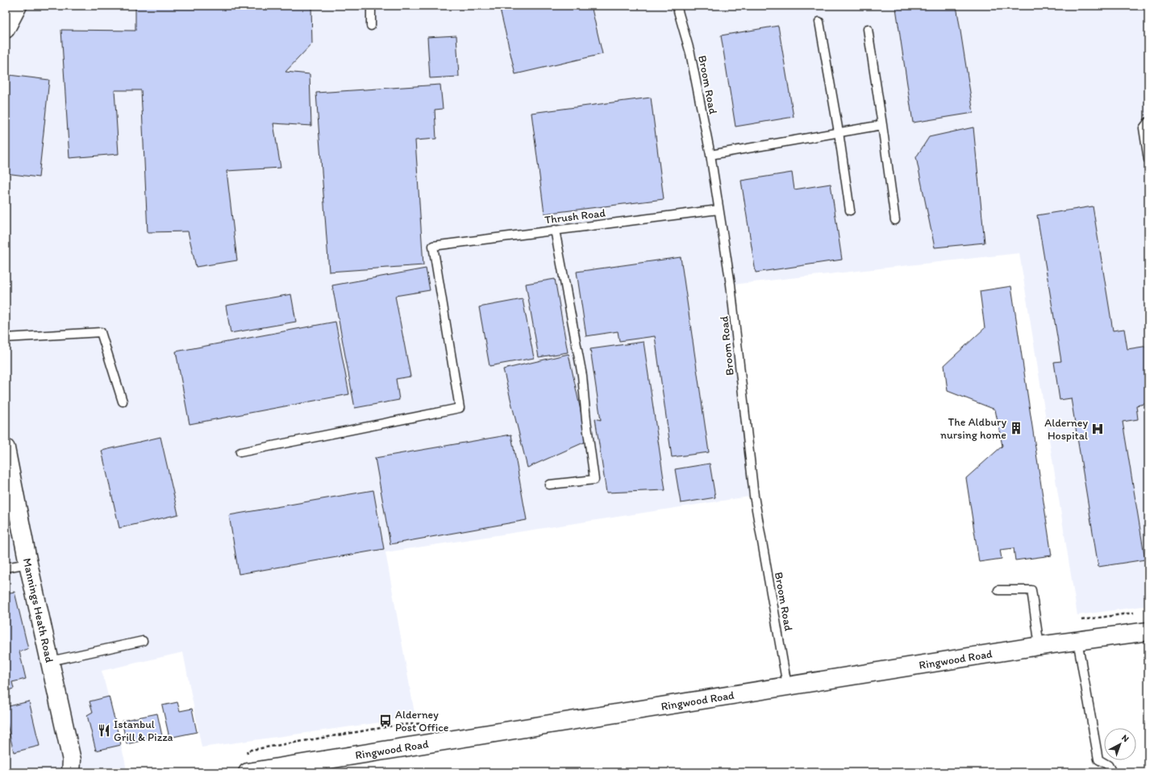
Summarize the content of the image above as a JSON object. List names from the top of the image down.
{
  "streets": {
    "main road": ["Mannings Heath Road", "Ringwood Road"],
    "lane": ["Broom Road", "Thrush Road"]
  },
  "crossings": [
    ["Broom Road", "Thrush Road"],
    ["Broom Road", "Ringwood Road"]
  ],
  "places": {
    "building": ["The Aldbury nursing home"],
    "hospital": ["Alderney Hospital"],
    "bus stop": ["Alderney Post Office"],
    "restaurant": ["Istanbul Grill & Pizza"]
  },
  "north": "top right"
}
